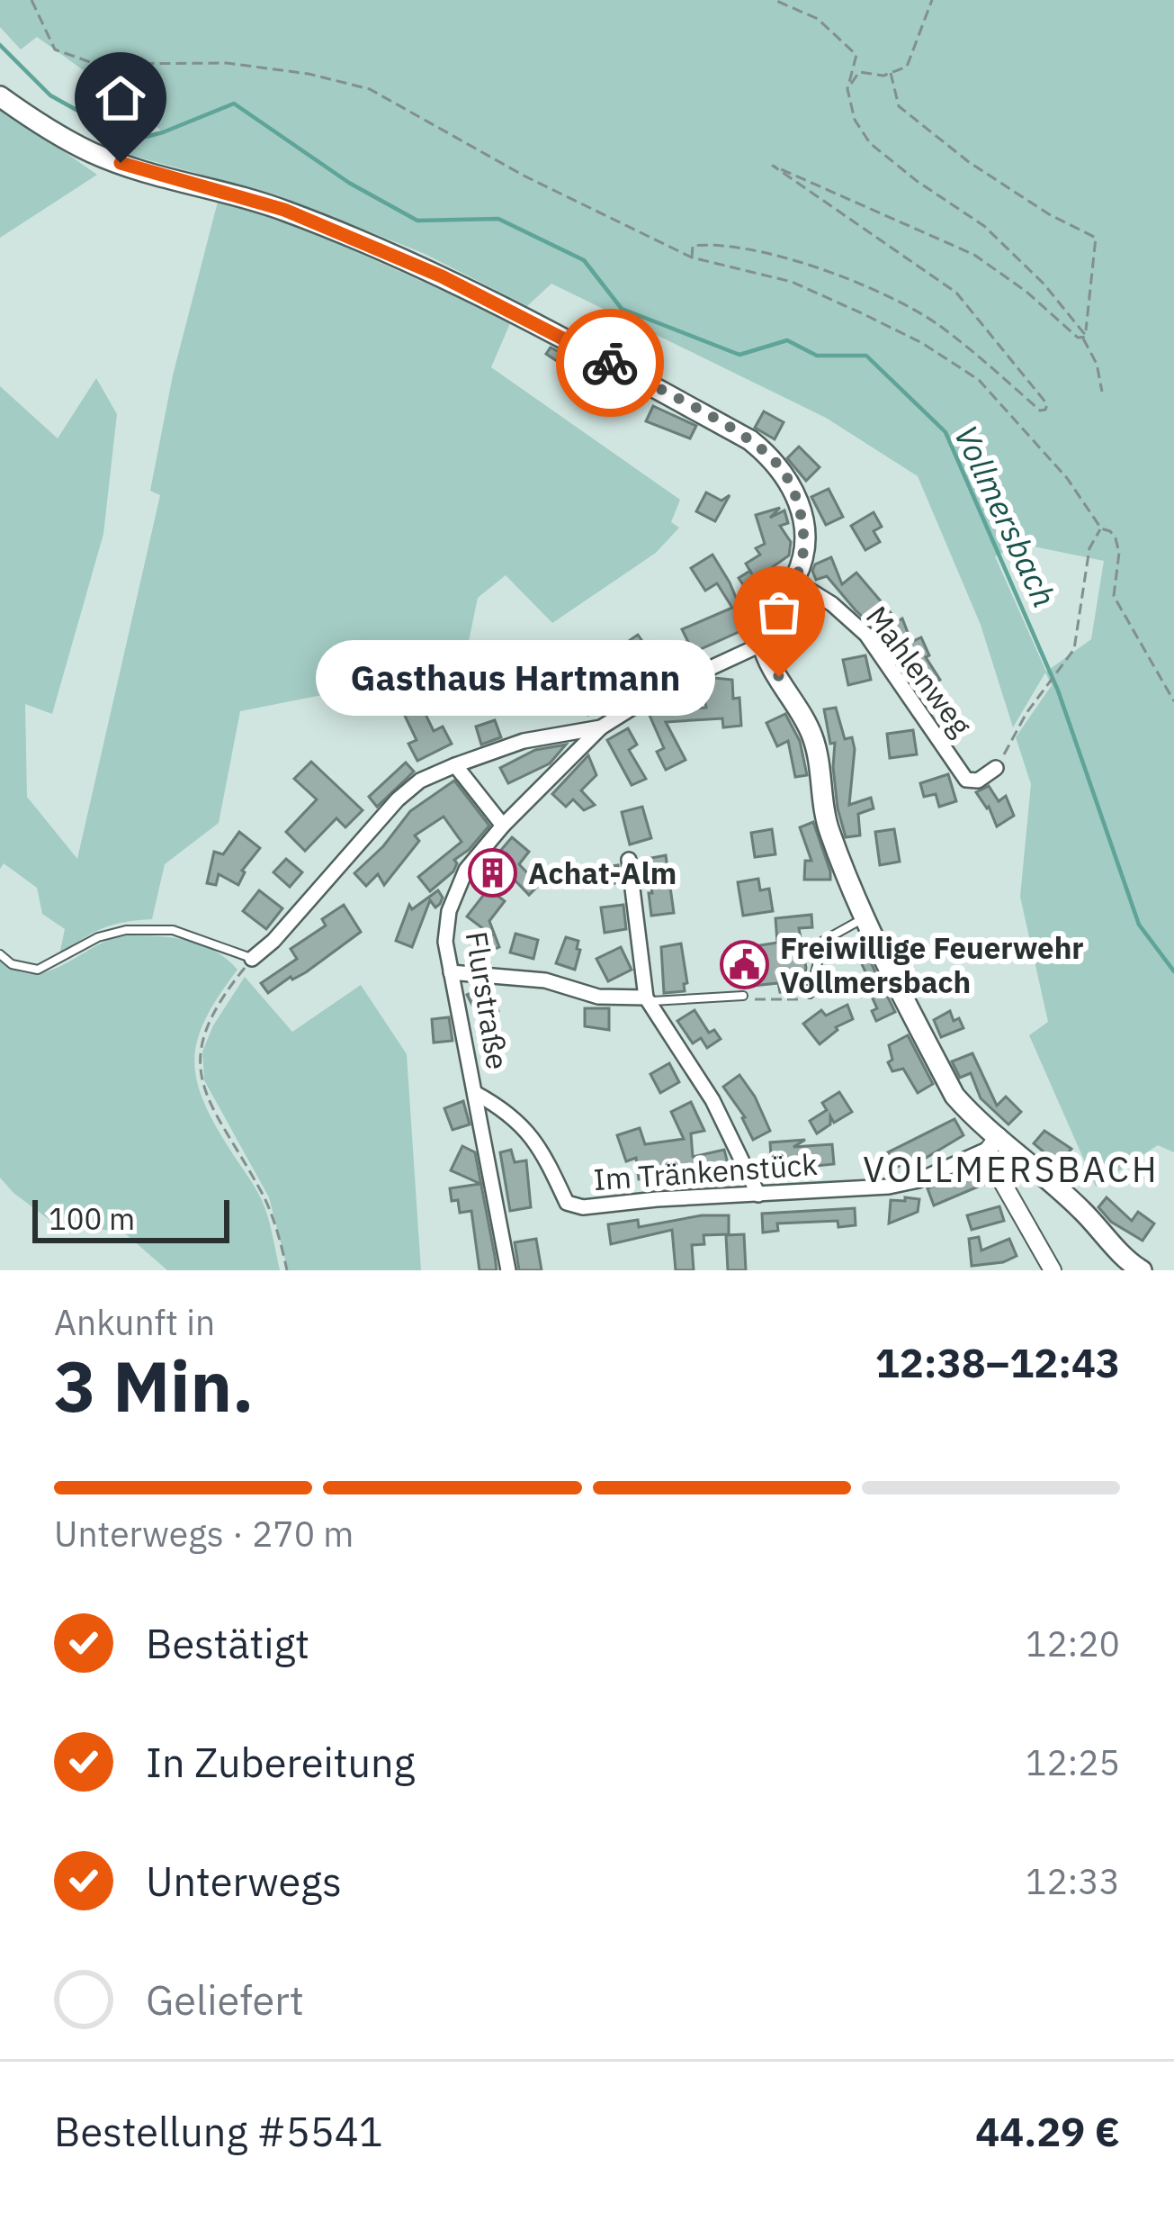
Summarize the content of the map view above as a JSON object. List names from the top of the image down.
{
  "streets": {
    "street": ["Mahlenweg", "Flurstraße", "Im Tränkenstück"]
  },
  "crossings": [
    ["Flurstraße", "Im Tränkenstück"]
  ],
  "districts": ["VOLLMERSBACH"],
  "water": ["Vollmersbach"],
  "places": {
    "other": ["Gasthaus Hartmann"],
    "building": ["Achat-Alm"],
    "public building": ["Freiwillige Feuerwehr Vollmersbach"]
  },
  "scale_bar": "100 m",
  "page": {
    "bubble": "Gasthaus Hartmann",
    "scale": "100 m",
    "heading": ["3 Min.", "Ankunft in", "12:38–12:43"],
    "panel": ["Bestellung #5541", "44.29 €"],
    "bar": "Unterwegs · 270 m",
    "list": [
      ["Bestätigt", "12:20"],
      ["In Zubereitung", "12:25"],
      ["Unterwegs", "12:33"],
      "Geliefert"
    ]
  }
}
